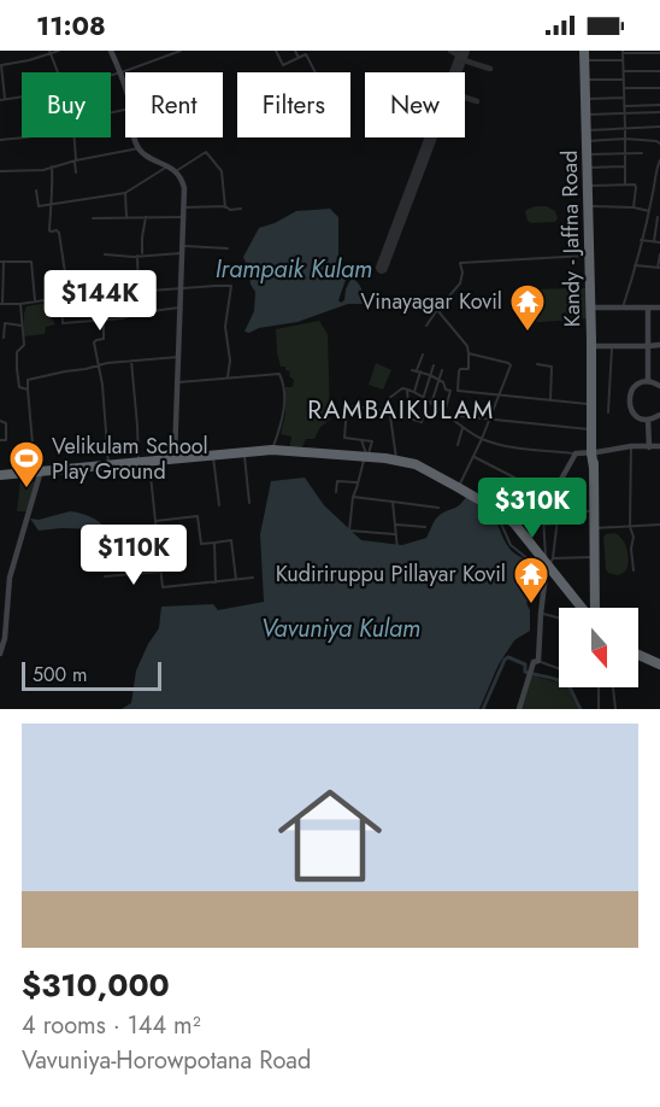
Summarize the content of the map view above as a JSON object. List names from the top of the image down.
{
  "streets": {
    "highway": ["Kandy - Jaffna Road"]
  },
  "districts": ["RAMBAIKULAM"],
  "water": ["Irampaik Kulam", "Vavuniya Kulam"],
  "places": {
    "temple": ["Vinayagar Kovil", "Kudiriruppu Pillayar Kovil"],
    "sports": ["Velikulam School Play Ground"]
  },
  "scale_bar": "500 m",
  "north": "bottom",
  "page": {
    "status": "11:08",
    "chip": [
      "Buy",
      "Rent",
      "Filters",
      "New"
    ],
    "price": ["$144K", "$310K", "$110K"],
    "scale": "500 m",
    "list": [
      {
        "name": "$310,000",
        "note": "4 rooms · 144 m² · Vavuniya-Horowpotana Road"
      }
    ]
  }
}
